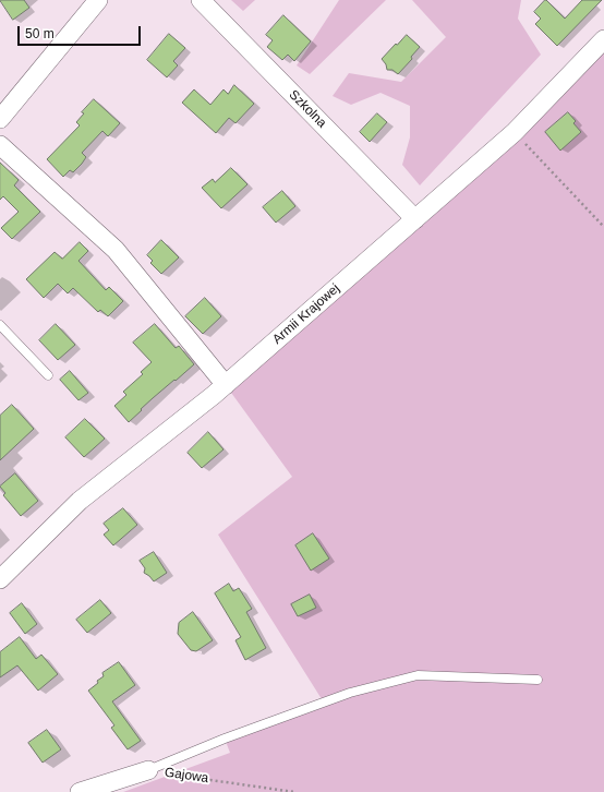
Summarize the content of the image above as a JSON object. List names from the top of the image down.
{
  "streets": {
    "street": ["Szkolna", "Armii Krajowej", "Gajowa"]
  },
  "crossings": [
    ["Szkolna", "Armii Krajowej"]
  ],
  "scale_bar": "50 m"
}
